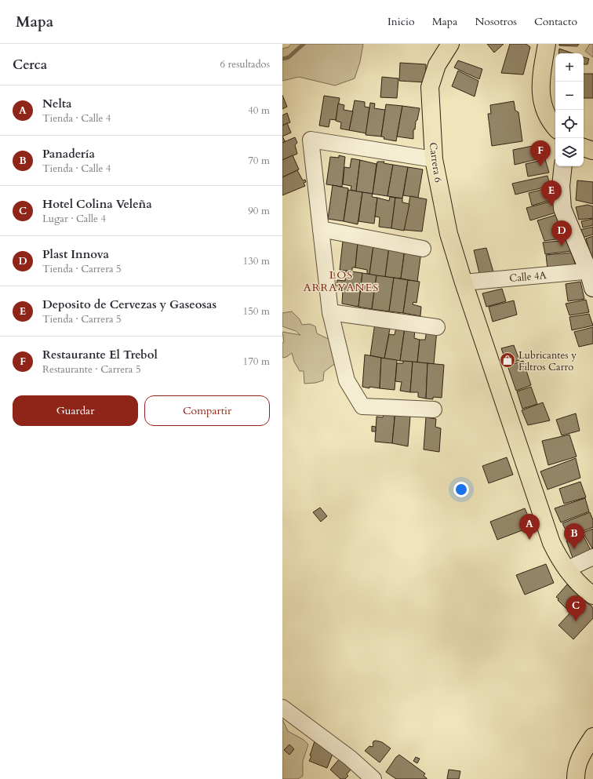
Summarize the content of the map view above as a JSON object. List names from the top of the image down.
{
  "streets": {
    "main road": ["Carrera 6"],
    "street": ["Calle 4A"]
  },
  "crossings": [
    ["Carrera 6", "Calle 4A"]
  ],
  "districts": ["LOS ARRAYANES"],
  "places": {
    "shop": ["Lubricantes y Filtros Carro"]
  },
  "page": {
    "header": "Mapa",
    "nav": [
      "Inicio",
      "Mapa",
      "Nosotros",
      "Contacto"
    ],
    "heading": ["Cerca", "6 resultados"],
    "map_buttons": ["+", "−"],
    "list": [
      {
        "mark": "A",
        "name": "Nelta",
        "note": "Tienda · Calle 4",
        "value": "40 m"
      },
      {
        "mark": "B",
        "name": "Panadería",
        "note": "Tienda · Calle 4",
        "value": "70 m"
      },
      {
        "mark": "C",
        "name": "Hotel Colina Veleña",
        "note": "Lugar · Calle 4",
        "value": "90 m"
      },
      {
        "mark": "D",
        "name": "Plast Innova",
        "note": "Tienda · Carrera 5",
        "value": "130 m"
      },
      {
        "mark": "E",
        "name": "Deposito de Cervezas y Gaseosas",
        "note": "Tienda · Carrera 5",
        "value": "150 m"
      },
      {
        "mark": "F",
        "name": "Restaurante El Trebol",
        "note": "Restaurante · Carrera 5",
        "value": "170 m"
      }
    ],
    "pins": [
      "F",
      "E",
      "D",
      "A",
      "B",
      "C"
    ],
    "buttons": ["Guardar", "Compartir"]
  }
}
